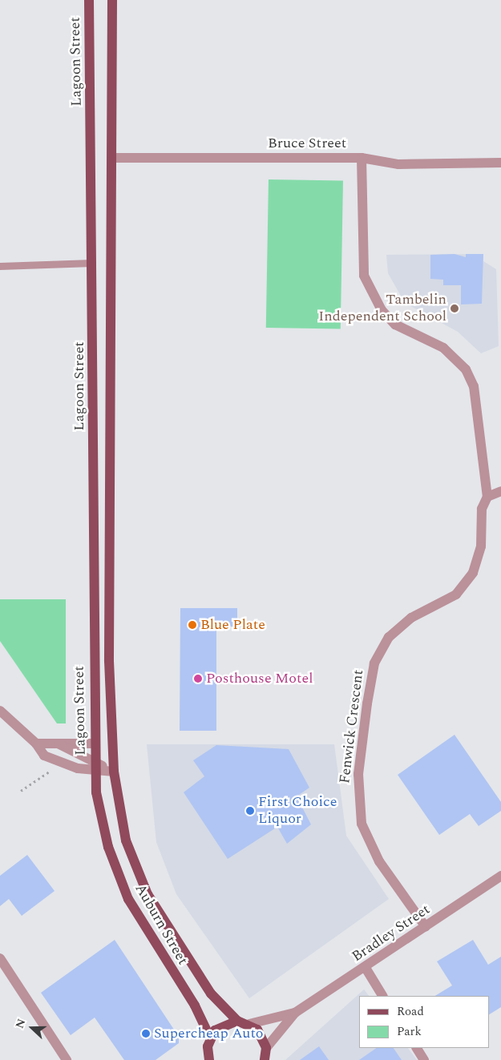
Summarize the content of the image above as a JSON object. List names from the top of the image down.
{
  "streets": {
    "main road": ["Lagoon Street", "Auburn Street"],
    "street": ["Bruce Street", "Fenwick Crescent", "Bradley Street"]
  },
  "crossings": [
    ["Lagoon Street", "Bruce Street"],
    ["Lagoon Street", "Auburn Street"],
    ["Bruce Street", "Fenwick Crescent"],
    ["Fenwick Crescent", "Bradley Street"]
  ],
  "places": [
    "Tambelin Independent School",
    "Blue Plate",
    "Posthouse Motel",
    "First Choice Liquor",
    "Supercheap Auto"
  ],
  "legend": ["Road", "Park"],
  "north": "left"
}
